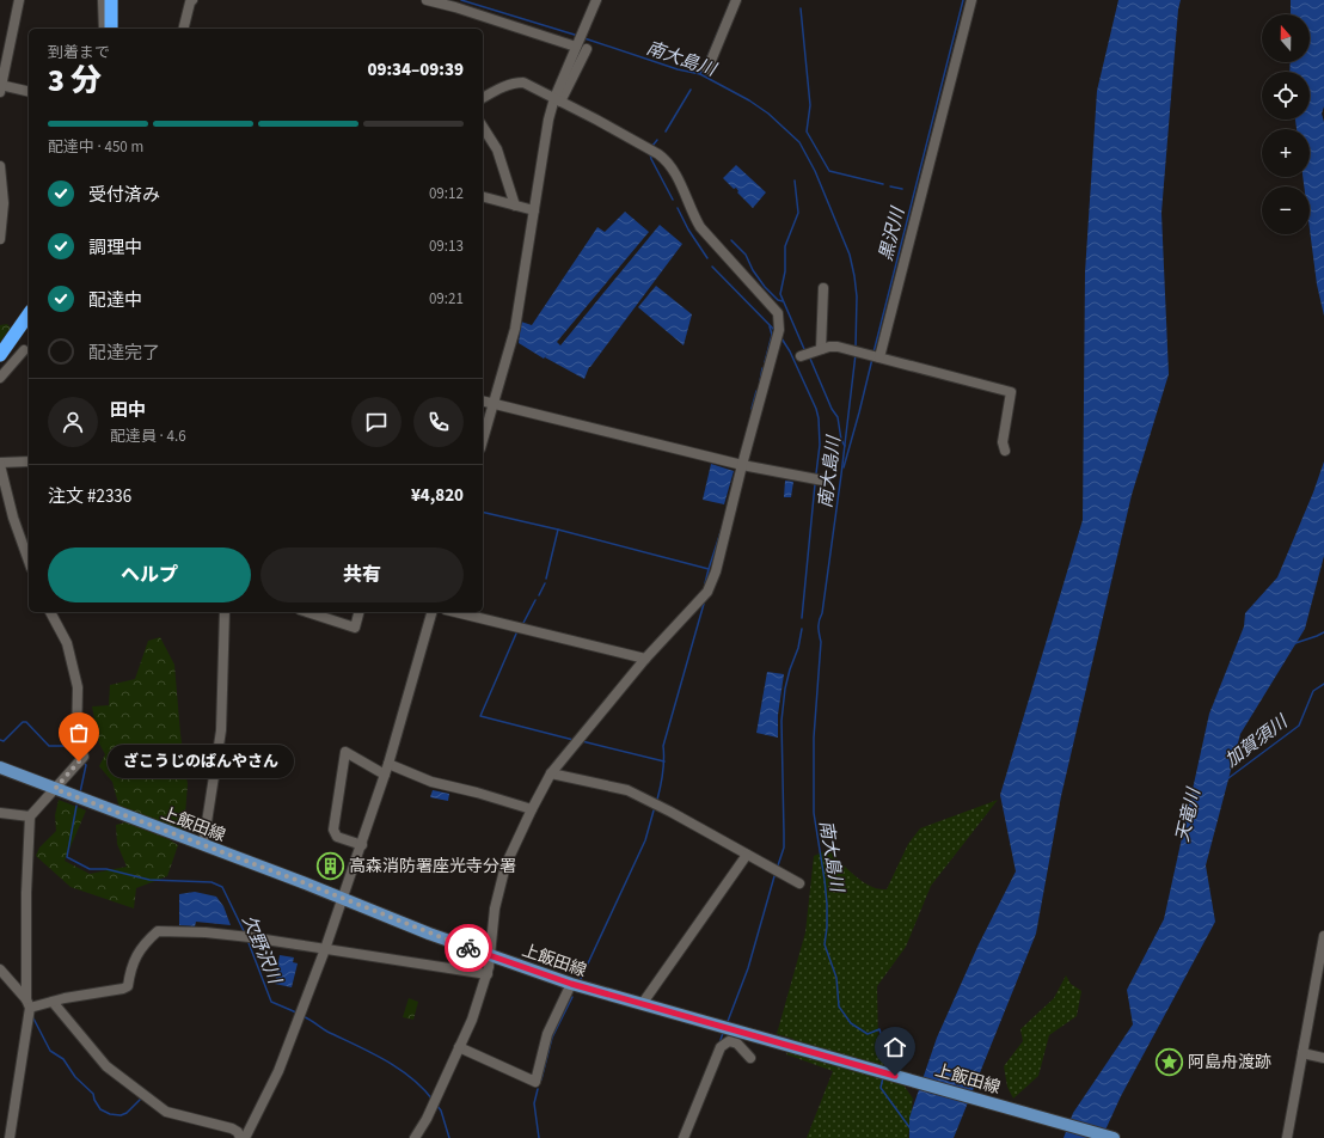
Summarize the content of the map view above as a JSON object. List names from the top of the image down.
{
  "streets": {
    "main road": ["上飯田線"]
  },
  "water": [
    "南大島川",
    "黒沢川",
    "加賀須川",
    "天竜川",
    "欠野沢川"
  ],
  "places": {
    "other": ["ざこうじのぱんやさん"],
    "building": ["高森消防署座光寺分署"],
    "place": ["阿島舟渡跡"]
  },
  "north": "top",
  "page": {
    "map_buttons": ["+", "−"],
    "heading": ["3 分", "到着まで", "09:34–09:39"],
    "panel": [
      "田中",
      "配達員 · 4.6",
      "注文 #2336",
      "¥4,820"
    ],
    "bar": "配達中 · 450 m",
    "list": [
      ["受付済み", "09:12"],
      ["調理中", "09:13"],
      ["配達中", "09:21"],
      "配達完了"
    ],
    "buttons": ["ヘルプ", "共有"],
    "bubble": "ざこうじのぱんやさん"
  }
}
